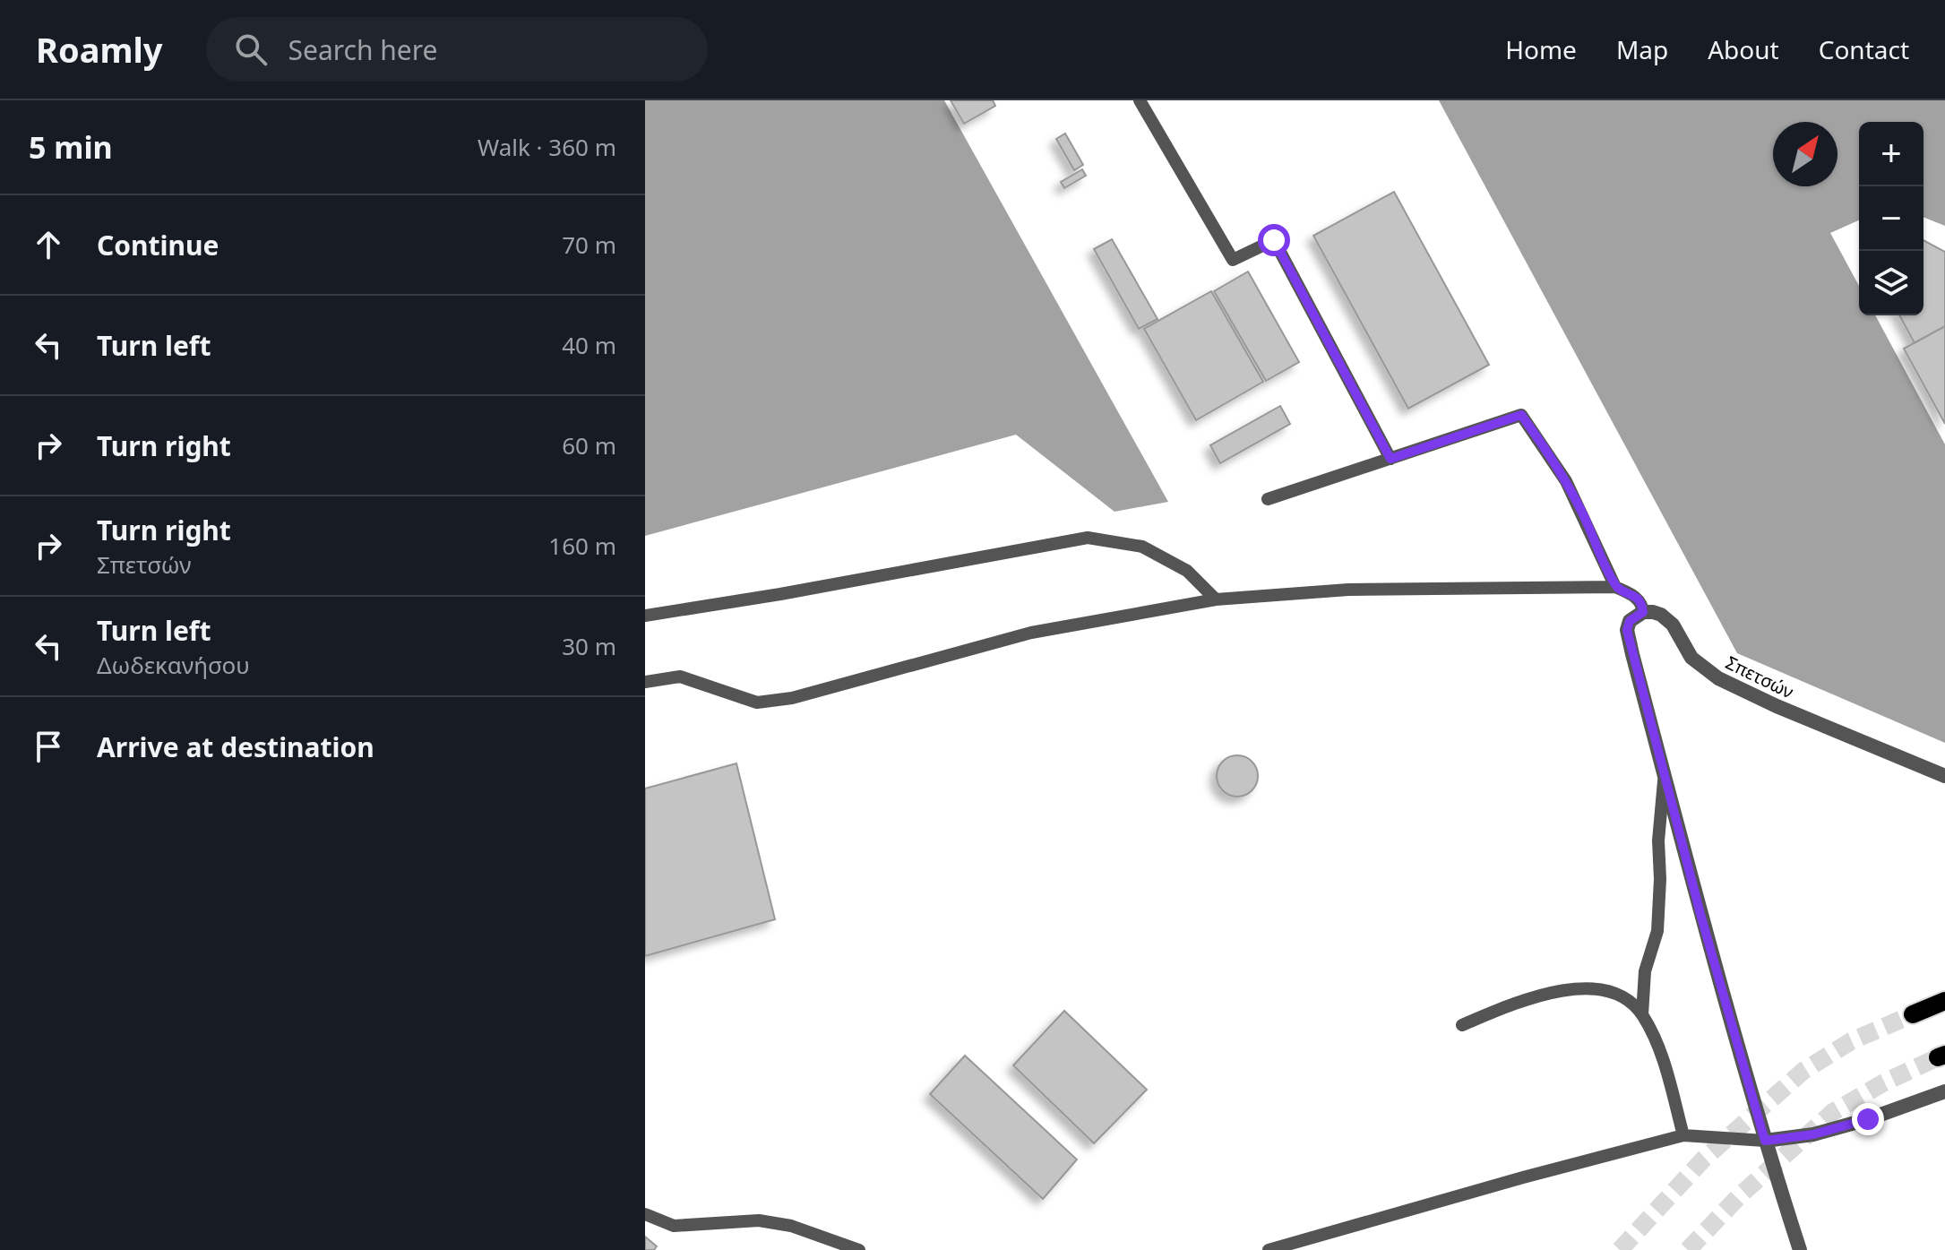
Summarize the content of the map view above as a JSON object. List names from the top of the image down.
{
  "streets": {
    "street": ["Σπετσών"]
  },
  "north": "top right",
  "page": {
    "header": "Roamly",
    "search": "Search here",
    "nav": [
      "Home",
      "Map",
      "About",
      "Contact"
    ],
    "heading": ["5 min", "Walk · 360 m"],
    "map_buttons": ["+", "−"],
    "list": [
      ["Continue", "70 m"],
      ["Turn left", "40 m"],
      ["Turn right", "60 m"],
      ["Turn right", "Σπετσών", "160 m"],
      ["Turn left", "Δωδεκανήσου", "30 m"],
      "Arrive at destination"
    ]
  }
}
